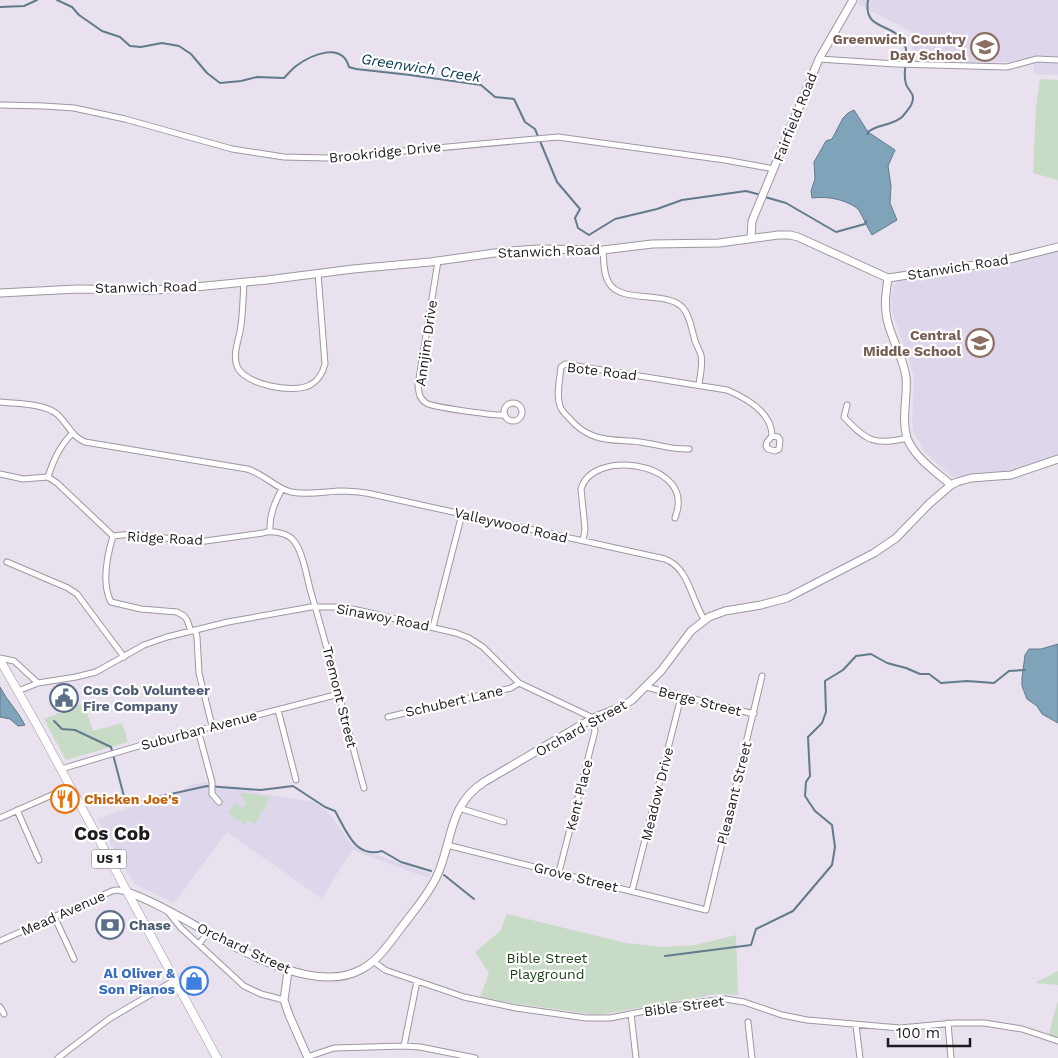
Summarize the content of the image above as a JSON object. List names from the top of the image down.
{
  "streets": {
    "main road": ["US 1"],
    "street": [
      "Fairfield Road",
      "Brookridge Drive",
      "Stanwich Road",
      "Annjim Drive",
      "Bote Road",
      "Valleywood Road",
      "Ridge Road",
      "Sinawoy Road",
      "Tremont Street",
      "Schubert Lane",
      "Berge Street",
      "Orchard Street",
      "Suburban Avenue",
      "Pleasant Street",
      "Meadow Drive",
      "Kent Place",
      "Grove Street",
      "Mead Avenue",
      "Bible Street"
    ]
  },
  "crossings": [
    ["Fairfield Road", "Brookridge Drive"],
    ["Fairfield Road", "Stanwich Road"],
    ["Stanwich Road", "Annjim Drive"],
    ["Valleywood Road", "Orchard Street"],
    ["Sinawoy Road", "Tremont Street"],
    ["Sinawoy Road", "Schubert Lane"],
    ["Sinawoy Road", "Orchard Street"],
    ["Sinawoy Road", "Kent Place"],
    ["Sinawoy Road", "US 1"],
    ["Tremont Street", "Suburban Avenue"],
    ["Berge Street", "Orchard Street"],
    ["Berge Street", "Pleasant Street"],
    ["Berge Street", "Meadow Drive"],
    ["Orchard Street", "Kent Place"],
    ["Orchard Street", "US 1"],
    ["Orchard Street", "Grove Street"],
    ["Orchard Street", "Mead Avenue"],
    ["Orchard Street", "Bible Street"],
    ["Suburban Avenue", "US 1"],
    ["Pleasant Street", "Grove Street"],
    ["Meadow Drive", "Grove Street"],
    ["Kent Place", "Grove Street"],
    ["US 1", "Mead Avenue"]
  ],
  "districts": ["Cos Cob"],
  "water": ["Greenwich Creek"],
  "parks": ["Bible Street Playground"],
  "places": {
    "school or university": ["Greenwich Country Day School", "Central Middle School"],
    "public building": ["Cos Cob Volunteer Fire Company"],
    "restaurant": ["Chicken Joe's"],
    "bank": ["Chase"],
    "shop": ["Al Oliver & Son Pianos"]
  },
  "scale_bar": "100 m"
}
